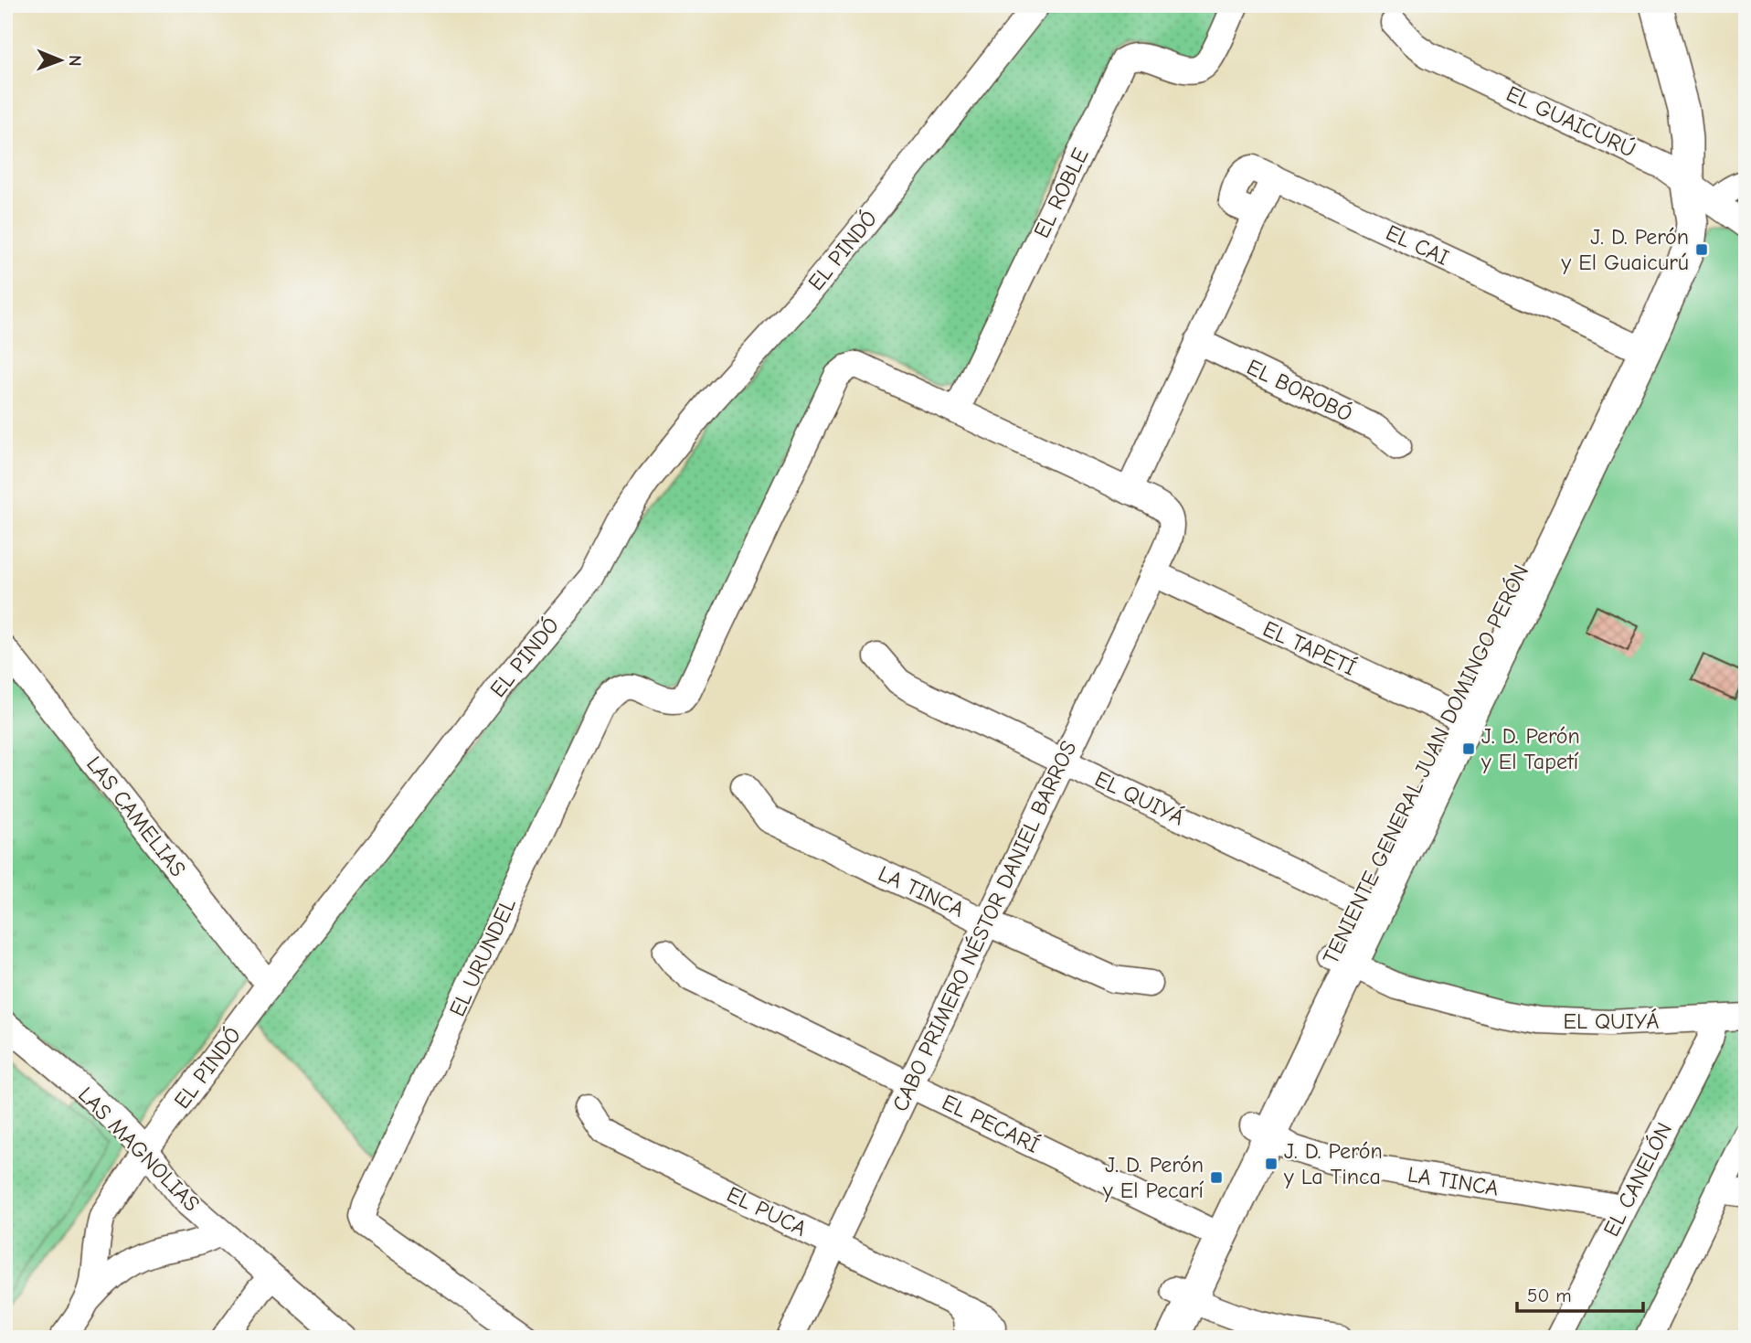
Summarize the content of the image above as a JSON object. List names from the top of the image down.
{
  "streets": {
    "main road": ["TENIENTE GENERAL JUAN DOMINGO PERÓN"],
    "street": [
      "EL GUAICURÚ",
      "EL ROBLE",
      "EL CAI",
      "EL PINDÓ",
      "EL BOROBÓ",
      "EL TAPETÍ",
      "EL QUIYÁ",
      "LAS CAMELIAS",
      "LA TINCA",
      "CABO PRIMERO NÉSTOR DANIEL BARROS",
      "EL URUNDEL",
      "EL PECARÍ",
      "LAS MAGNOLIAS",
      "EL CANELÓN",
      "EL PUCA"
    ]
  },
  "crossings": [
    ["EL GUAICURÚ", "TENIENTE GENERAL JUAN DOMINGO PERÓN"],
    ["EL ROBLE", "EL URUNDEL"],
    ["EL CAI", "EL BOROBÓ"],
    ["EL CAI", "TENIENTE GENERAL JUAN DOMINGO PERÓN"],
    ["EL PINDÓ", "LAS CAMELIAS"],
    ["EL PINDÓ", "LAS MAGNOLIAS"],
    ["EL TAPETÍ", "TENIENTE GENERAL JUAN DOMINGO PERÓN"],
    ["EL TAPETÍ", "CABO PRIMERO NÉSTOR DANIEL BARROS"],
    ["TENIENTE GENERAL JUAN DOMINGO PERÓN", "EL QUIYÁ"],
    ["TENIENTE GENERAL JUAN DOMINGO PERÓN", "LA TINCA"],
    ["TENIENTE GENERAL JUAN DOMINGO PERÓN", "EL PECARÍ"],
    ["EL QUIYÁ", "CABO PRIMERO NÉSTOR DANIEL BARROS"],
    ["EL QUIYÁ", "EL CANELÓN"],
    ["LA TINCA", "CABO PRIMERO NÉSTOR DANIEL BARROS"],
    ["LA TINCA", "EL CANELÓN"],
    ["CABO PRIMERO NÉSTOR DANIEL BARROS", "EL PECARÍ"],
    ["CABO PRIMERO NÉSTOR DANIEL BARROS", "EL PUCA"]
  ],
  "places": {
    "transit": [
      "J. D. Perón y El Guaicurú",
      "J. D. Perón y El Tapetí",
      "J. D. Perón y La Tinca",
      "J. D. Perón y El Pecarí"
    ]
  },
  "scale_bar": "50 m",
  "north": "right"
}
